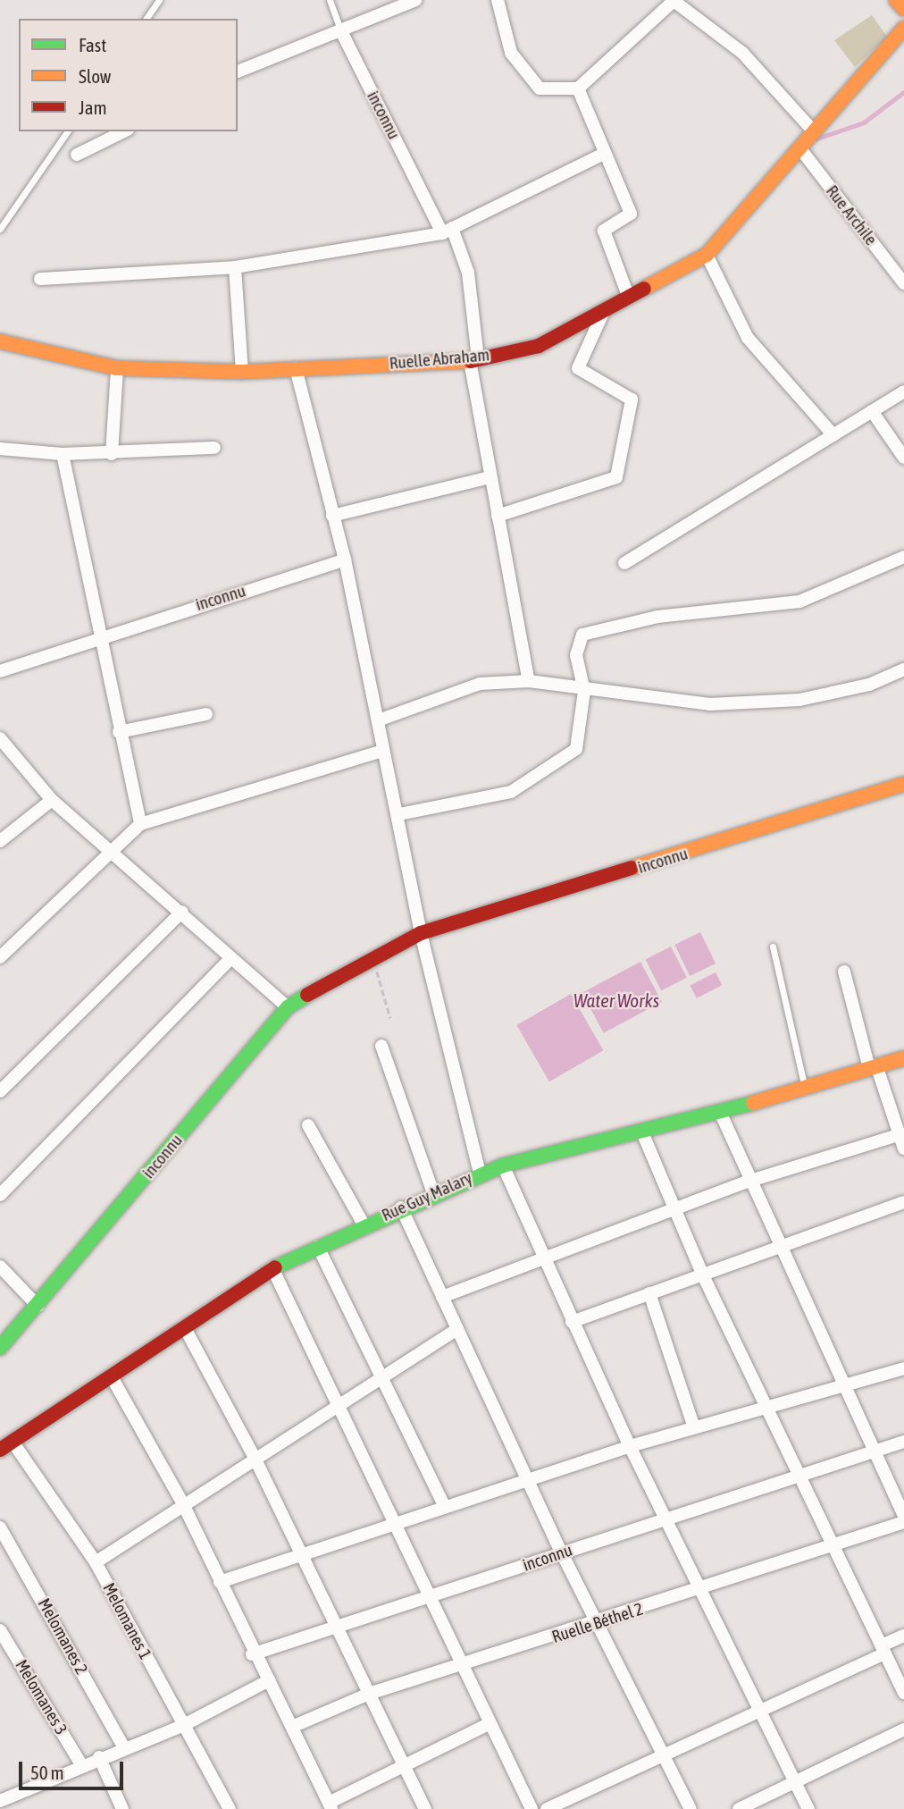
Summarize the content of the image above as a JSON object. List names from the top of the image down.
{
  "streets": {
    "street": [
      "inconnu",
      "Rue Archile",
      "Ruelle Abraham",
      "Rue Guy Malary",
      "Melomanes 1",
      "Ruelle Béthel 2",
      "Melomanes 2",
      "Melomanes 3"
    ]
  },
  "crossings": [
    ["inconnu", "Ruelle Abraham"],
    ["Rue Archile", "Ruelle Abraham"],
    ["Rue Guy Malary", "Melomanes 1"]
  ],
  "water": ["Water Works"],
  "legend": ["Fast", "Slow", "Jam"],
  "scale_bar": "50 m"
}
